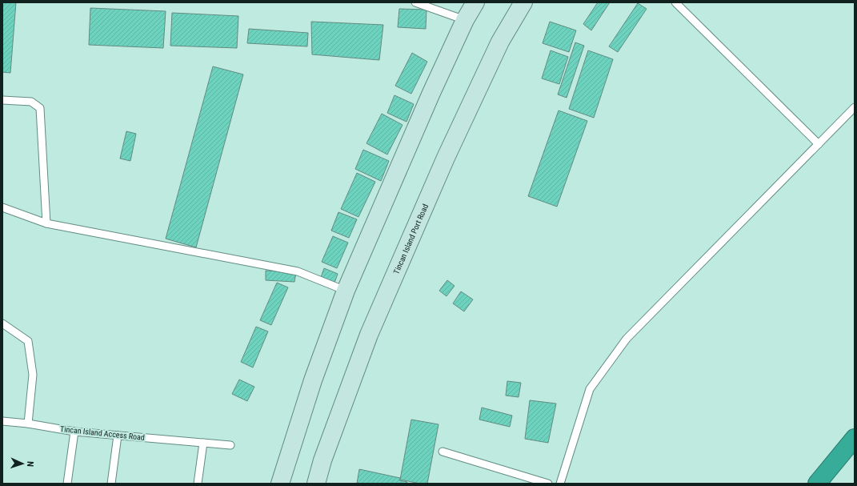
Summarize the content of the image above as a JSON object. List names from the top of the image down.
{
  "streets": {
    "street": ["Tincan Island Port Road"],
    "lane": ["Tincan Island Access Road"]
  },
  "north": "right"
}
